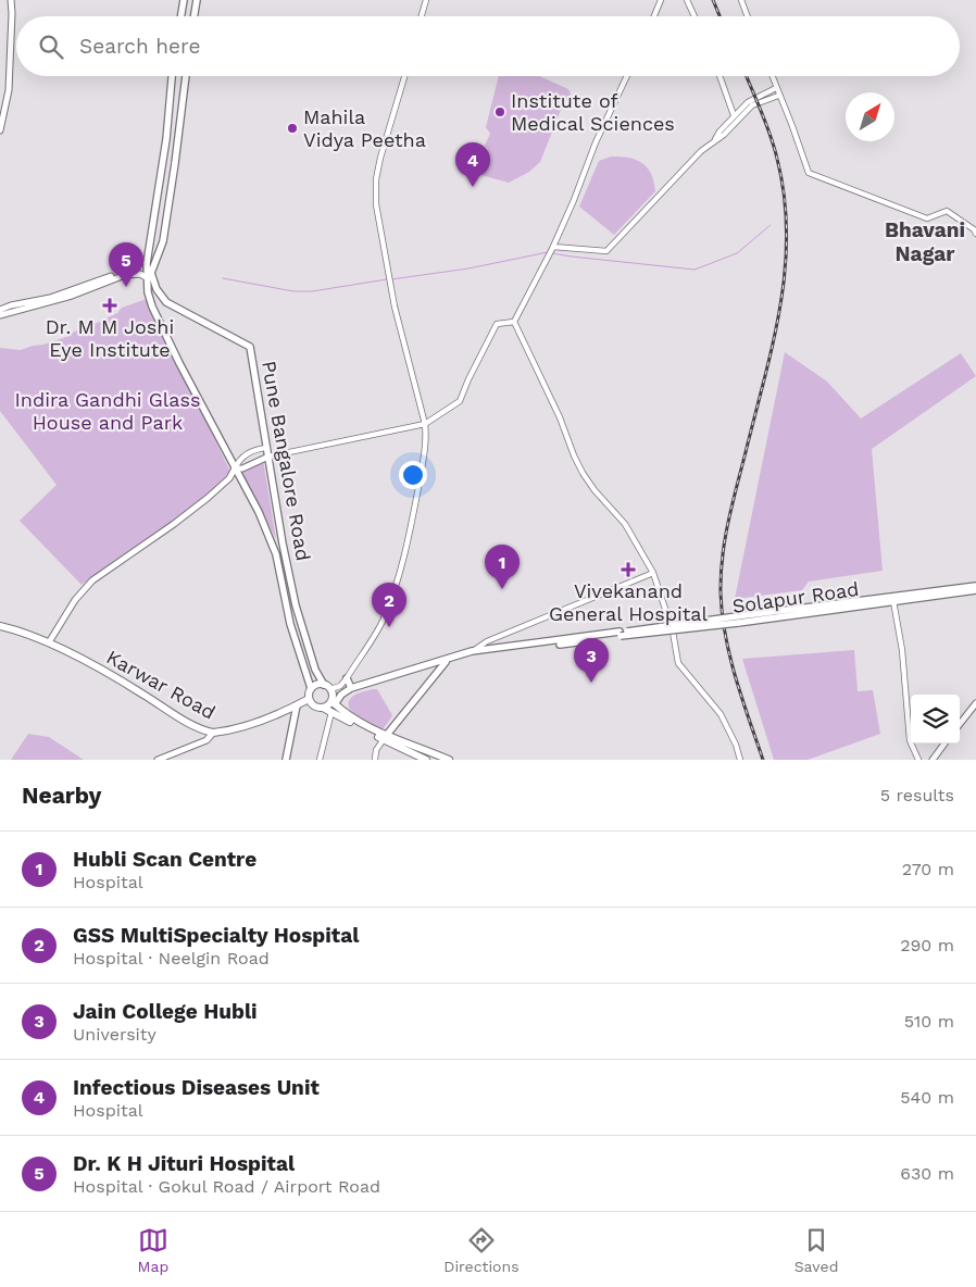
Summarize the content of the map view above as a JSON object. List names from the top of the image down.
{
  "streets": {
    "highway": ["Karwar Road"],
    "main road": ["Pune Bangalore Road", "Solapur Road"]
  },
  "crossings": [
    ["Pune Bangalore Road", "Karwar Road"]
  ],
  "districts": ["Bhavani Nagar"],
  "parks": ["Indira Gandhi Glass House and Park"],
  "places": {
    "other": ["Institute of Medical Sciences", "Mahila Vidya Peetha"],
    "health": ["Dr. M M Joshi Eye Institute", "Vivekanand General Hospital"]
  },
  "north": "top right",
  "page": {
    "search": "Search here",
    "pins": [
      "4",
      "5",
      "1",
      "2",
      "3"
    ],
    "heading": ["Nearby", "5 results"],
    "list": [
      {
        "mark": "1",
        "name": "Hubli Scan Centre",
        "note": "Hospital",
        "value": "270 m"
      },
      {
        "mark": "2",
        "name": "GSS MultiSpecialty Hospital",
        "note": "Hospital · Neelgin Road",
        "value": "290 m"
      },
      {
        "mark": "3",
        "name": "Jain College Hubli",
        "note": "University",
        "value": "510 m"
      },
      {
        "mark": "4",
        "name": "Infectious Diseases Unit",
        "note": "Hospital",
        "value": "540 m"
      },
      {
        "mark": "5",
        "name": "Dr. K H Jituri Hospital",
        "note": "Hospital · Gokul Road / Airport Road",
        "value": "630 m"
      }
    ],
    "nav": ["Map", "Directions", "Saved"]
  }
}
